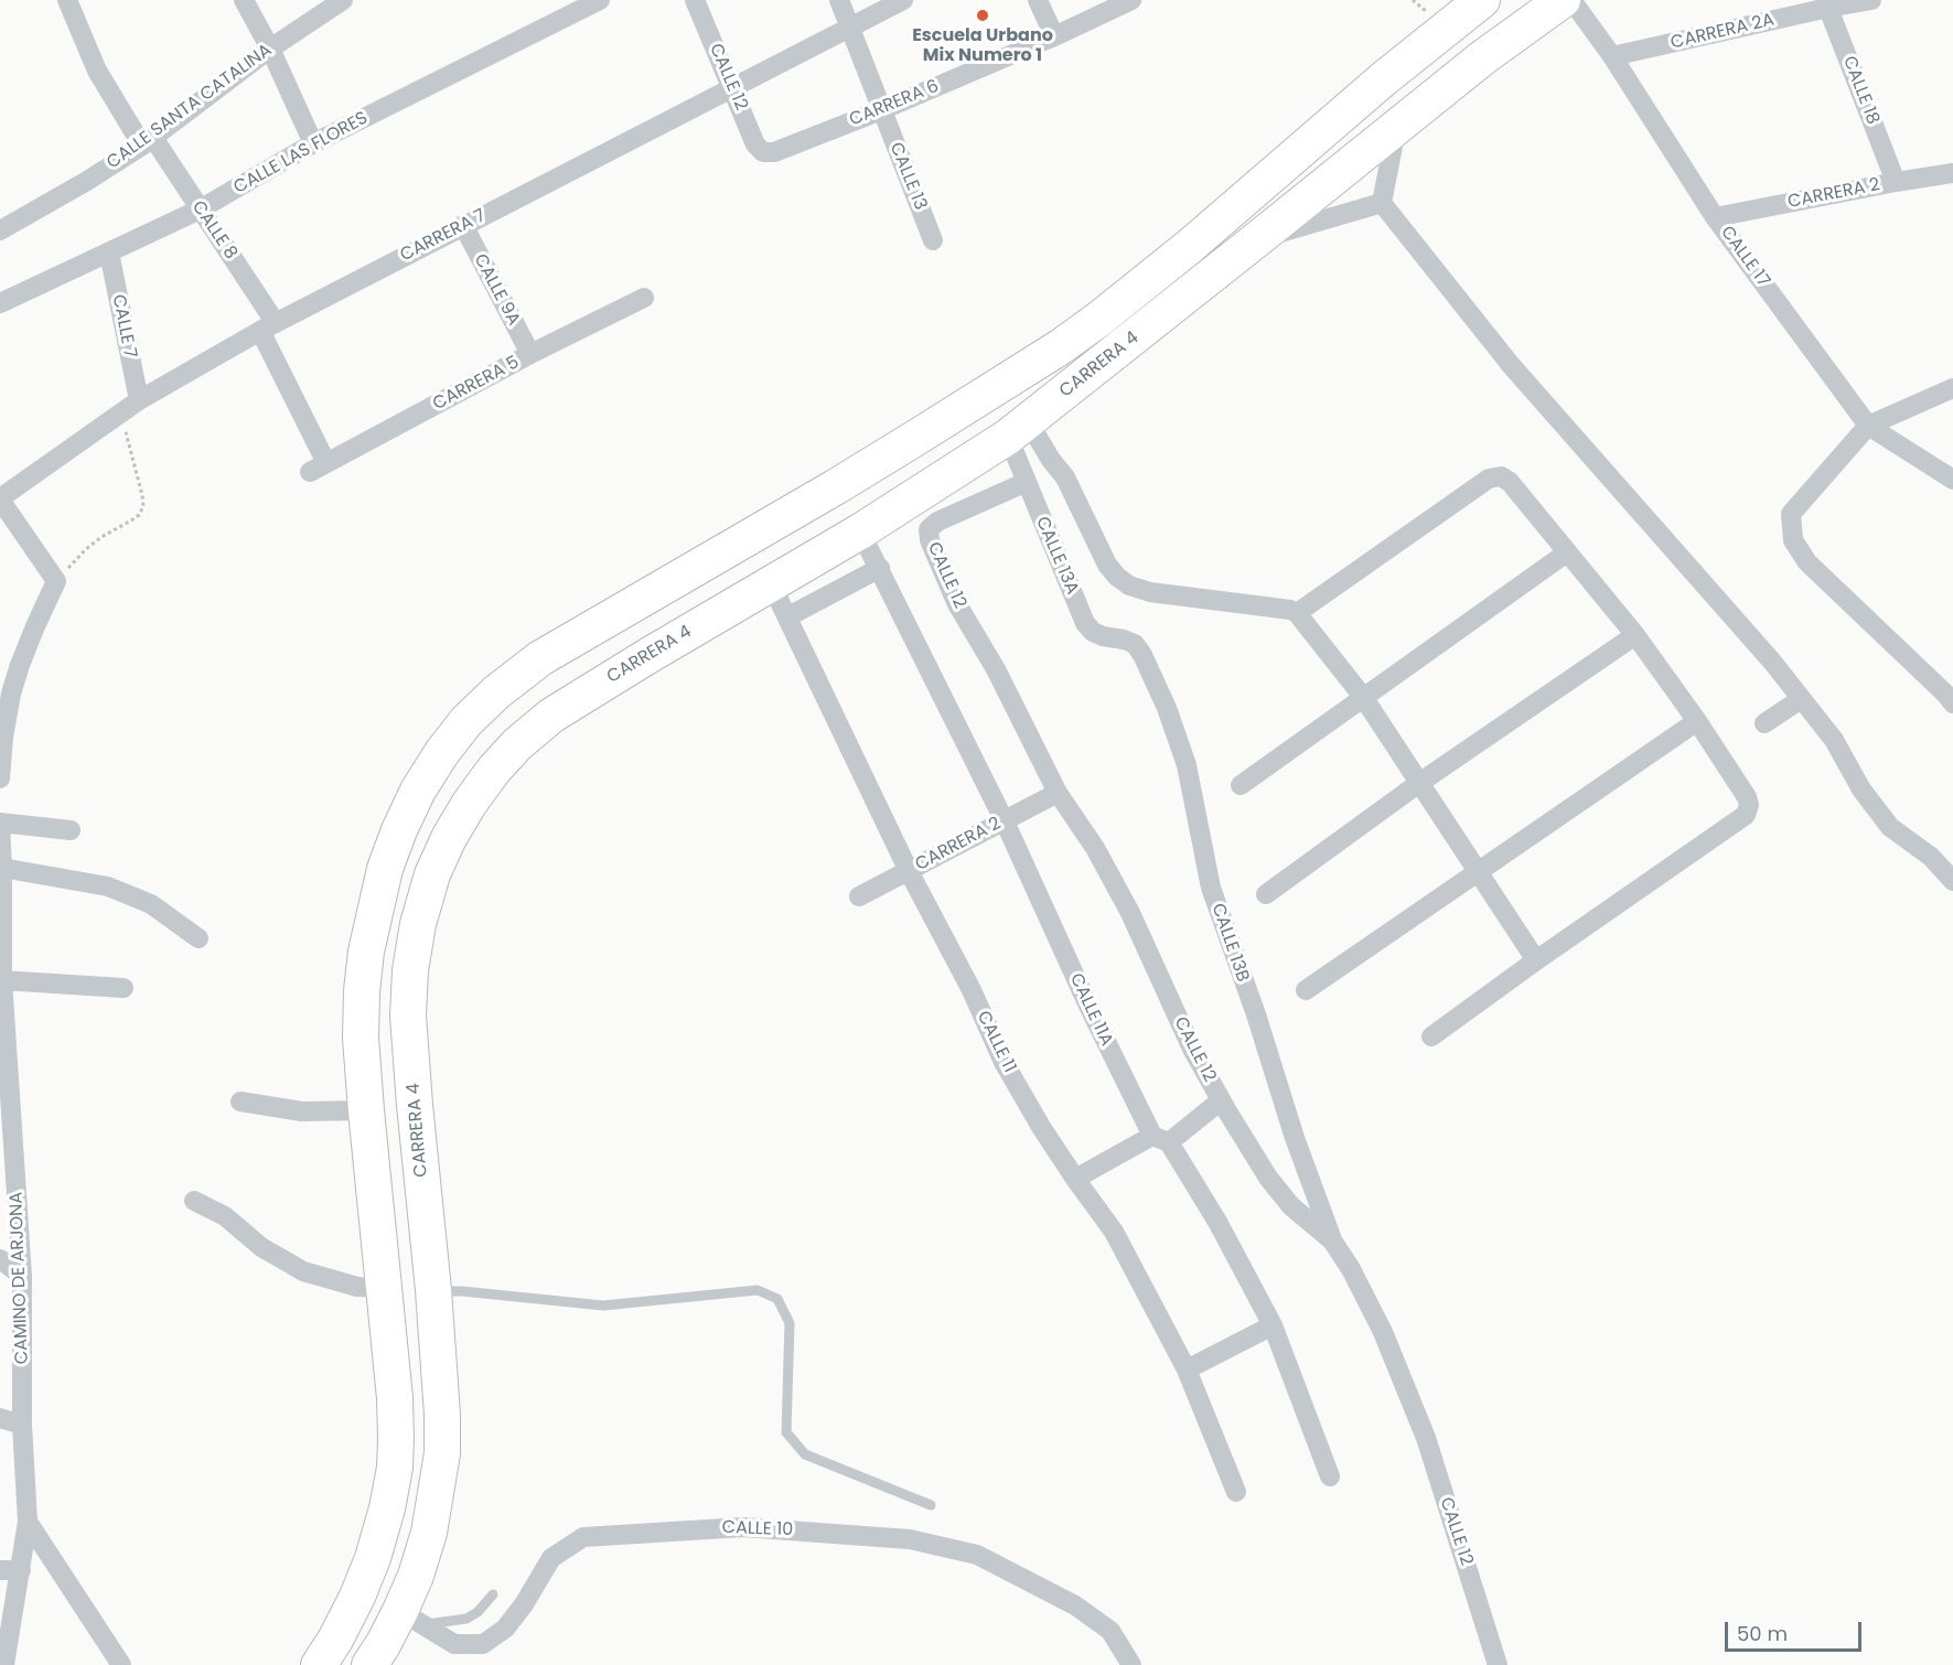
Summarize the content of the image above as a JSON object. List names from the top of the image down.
{
  "streets": {
    "highway": ["CARRERA 4"],
    "street": [
      "CARRERA 2A",
      "CALLE 12",
      "CALLE 18",
      "CARRERA 6",
      "CALLE SANTA CATALINA",
      "CALLE LAS FLORES",
      "CALLE 13",
      "CARRERA 2",
      "CALLE 8",
      "CARRERA 7",
      "CALLE 17",
      "CALLE 9A",
      "CALLE 7",
      "CARRERA 5",
      "CALLE 13A",
      "CALLE 13B",
      "CALLE 11A",
      "CALLE 11",
      "CAMINO DE ARJONA",
      "CALLE 10"
    ]
  },
  "crossings": [
    ["CARRERA 2A", "CALLE 18"],
    ["CARRERA 2A", "CALLE 17"],
    ["CALLE 12", "CARRERA 6"],
    ["CALLE 12", "CARRERA 2"],
    ["CALLE 12", "CARRERA 7"],
    ["CALLE 12", "CALLE 13A"],
    ["CALLE 12", "CALLE 13B"],
    ["CALLE 18", "CARRERA 2"],
    ["CARRERA 6", "CALLE 13"],
    ["CALLE SANTA CATALINA", "CALLE 8"],
    ["CALLE LAS FLORES", "CALLE 8"],
    ["CALLE LAS FLORES", "CALLE 7"],
    ["CALLE 13", "CARRERA 7"],
    ["CARRERA 2", "CALLE 17"],
    ["CARRERA 2", "CALLE 11A"],
    ["CARRERA 2", "CALLE 11"],
    ["CALLE 8", "CARRERA 7"],
    ["CALLE 8", "CARRERA 5"],
    ["CARRERA 7", "CALLE 9A"],
    ["CARRERA 7", "CALLE 7"],
    ["CALLE 9A", "CARRERA 5"],
    ["CARRERA 4", "CALLE 13A"],
    ["CARRERA 4", "CALLE 11A"],
    ["CARRERA 4", "CALLE 11"],
    ["CARRERA 4", "CALLE 10"],
    ["CALLE 13A", "CALLE 13B"]
  ],
  "places": ["Escuela Urbano Mix Numero 1"],
  "scale_bar": "50 m"
}
